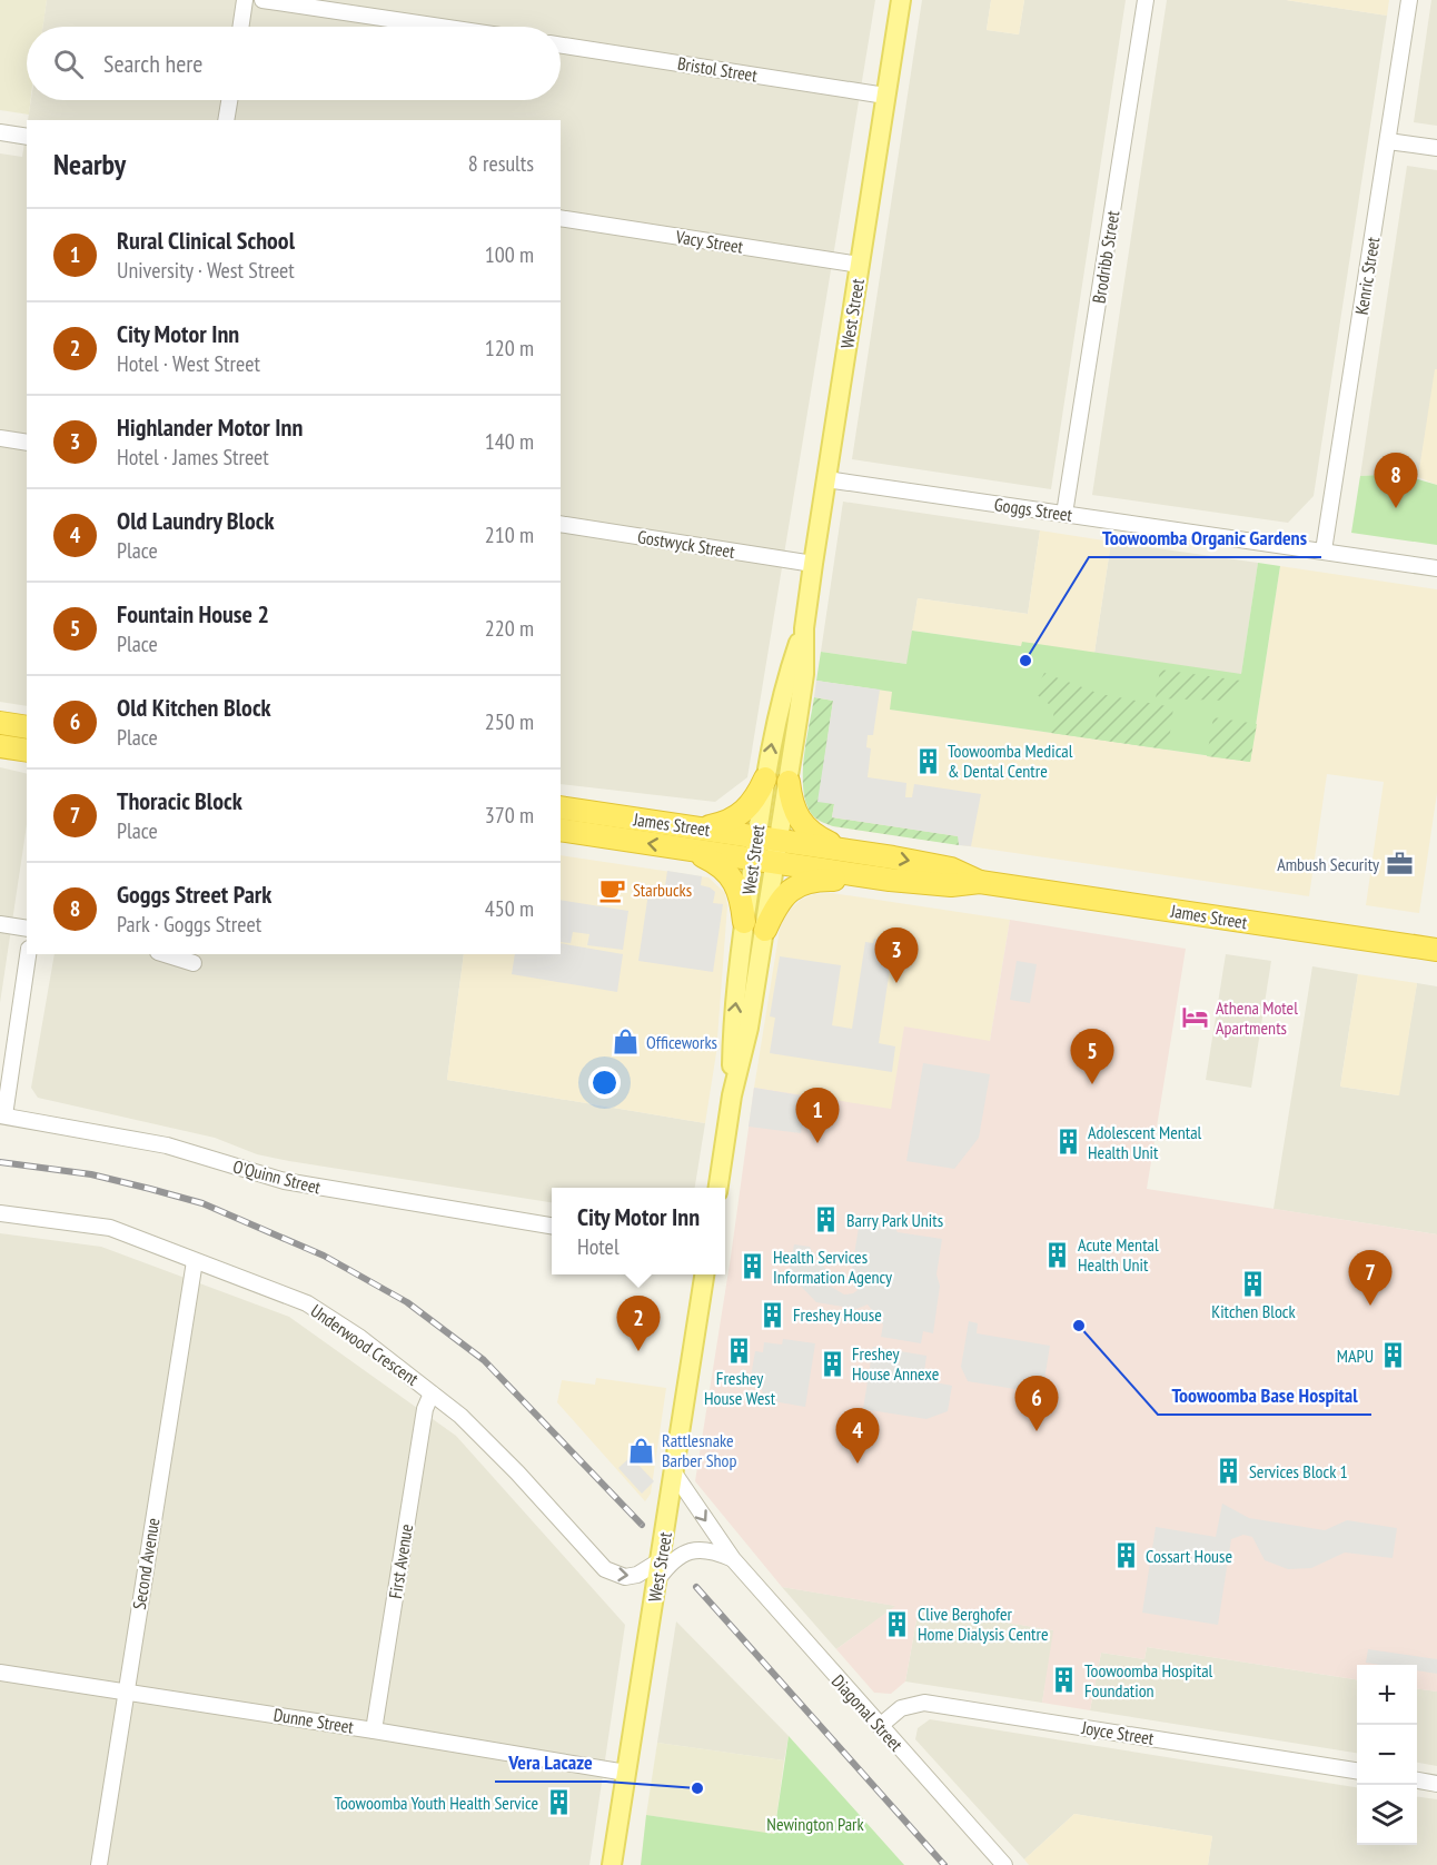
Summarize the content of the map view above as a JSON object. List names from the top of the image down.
{
  "streets": {
    "highway": ["James Street"],
    "main road": ["West Street"],
    "street": [
      "Bristol Street",
      "Vacy Street",
      "Brodribb Street",
      "Kenric Street",
      "Goggs Street",
      "Gostwyck Street",
      "O'Quinn Street",
      "Underwood Crescent",
      "First Avenue",
      "Second Avenue",
      "Diagonal Street",
      "Dunne Street",
      "Joyce Street"
    ]
  },
  "crossings": [
    ["Bristol Street", "West Street"],
    ["Vacy Street", "West Street"],
    ["Brodribb Street", "Goggs Street"],
    ["Kenric Street", "Goggs Street"],
    ["West Street", "Goggs Street"],
    ["West Street", "Gostwyck Street"],
    ["West Street", "James Street"],
    ["West Street", "Underwood Crescent"],
    ["West Street", "Diagonal Street"],
    ["West Street", "Dunne Street"],
    ["Underwood Crescent", "First Avenue"],
    ["Underwood Crescent", "Second Avenue"],
    ["First Avenue", "Dunne Street"],
    ["Second Avenue", "Dunne Street"],
    ["Diagonal Street", "Joyce Street"]
  ],
  "one_way": ["Underwood Crescent"],
  "parks": ["Newington Park"],
  "places": {
    "other": ["Toowoomba Organic Gardens", "Toowoomba Base Hospital", "Vera Lacaze"],
    "building": [
      "Toowoomba Medical & Dental Centre",
      "Adolescent Mental Health Unit",
      "Barry Park Units",
      "Acute Mental Health Unit",
      "Health Services Information Agency",
      "Kitchen Block",
      "Freshey House",
      "Freshey House West",
      "MAPU",
      "Freshey House Annexe",
      "Services Block 1",
      "Cossart House",
      "Clive Berghofer Home Dialysis Centre",
      "Toowoomba Hospital Foundation",
      "Toowoomba Youth Health Service"
    ],
    "office": ["Ambush Security"],
    "cafe": ["Starbucks"],
    "hotel": ["Athena Motel Apartments"],
    "shop": ["Officeworks", "Rattlesnake Barber Shop"]
  },
  "page": {
    "search": "Search here",
    "heading": ["Nearby", "8 results"],
    "list": [
      {
        "mark": "1",
        "name": "Rural Clinical School",
        "note": "University · West Street",
        "value": "100 m"
      },
      {
        "mark": "2",
        "name": "City Motor Inn",
        "note": "Hotel · West Street",
        "value": "120 m"
      },
      {
        "mark": "3",
        "name": "Highlander Motor Inn",
        "note": "Hotel · James Street",
        "value": "140 m"
      },
      {
        "mark": "4",
        "name": "Old Laundry Block",
        "note": "Place",
        "value": "210 m"
      },
      {
        "mark": "5",
        "name": "Fountain House 2",
        "note": "Place",
        "value": "220 m"
      },
      {
        "mark": "6",
        "name": "Old Kitchen Block",
        "note": "Place",
        "value": "250 m"
      },
      {
        "mark": "7",
        "name": "Thoracic Block",
        "note": "Place",
        "value": "370 m"
      },
      {
        "mark": "8",
        "name": "Goggs Street Park",
        "note": "Park · Goggs Street",
        "value": "450 m"
      }
    ],
    "pins": [
      "8",
      "3",
      "5",
      "1",
      "7",
      "2",
      "6",
      "4"
    ],
    "popup": ["City Motor Inn", "Hotel"],
    "map_buttons": ["+", "−"]
  }
}
